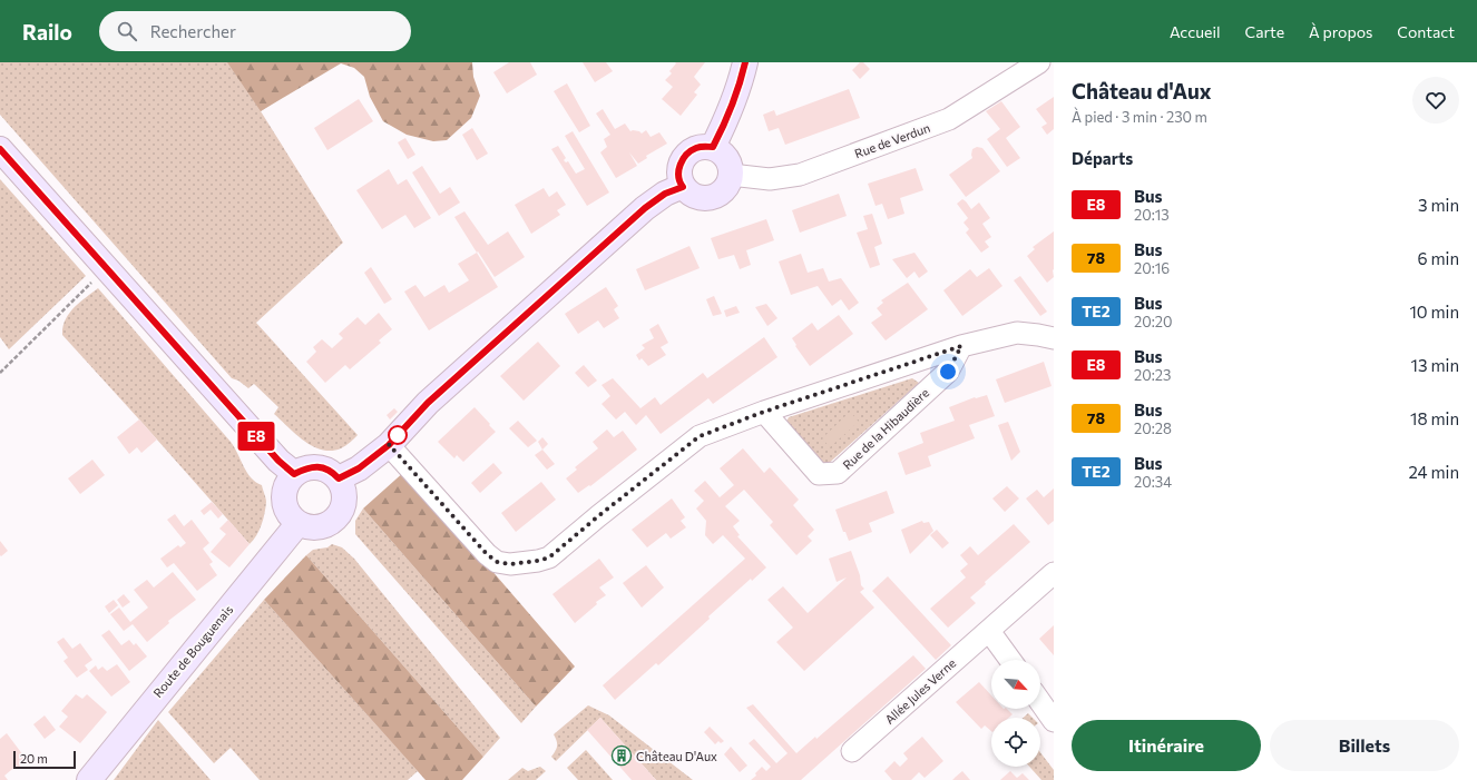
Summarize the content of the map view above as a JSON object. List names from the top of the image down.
{
  "streets": {
    "street": [
      "Rue de Verdun",
      "Rue de la Hibaudière",
      "Route de Bouguenais",
      "Allée Jules Verne"
    ]
  },
  "places": {
    "building": ["Château D'Aux"]
  },
  "lines": ["bus line E8"],
  "scale_bar": "20 m",
  "north": "bottom right",
  "page": {
    "header": "Railo",
    "search": "Rechercher",
    "nav": [
      "Accueil",
      "Carte",
      "À propos",
      "Contact"
    ],
    "on_map": "E8",
    "heading": [
      ["Château d'Aux", "À pied · 3 min · 230 m"],
      "Départs"
    ],
    "list": [
      {
        "mark": "E8",
        "name": "Bus",
        "note": "20:13",
        "value": "3 min"
      },
      {
        "mark": "78",
        "name": "Bus",
        "note": "20:16",
        "value": "6 min"
      },
      {
        "mark": "TE2",
        "name": "Bus",
        "note": "20:20",
        "value": "10 min"
      },
      {
        "mark": "E8",
        "name": "Bus",
        "note": "20:23",
        "value": "13 min"
      },
      {
        "mark": "78",
        "name": "Bus",
        "note": "20:28",
        "value": "18 min"
      },
      {
        "mark": "TE2",
        "name": "Bus",
        "note": "20:34",
        "value": "24 min"
      }
    ],
    "buttons": ["Itinéraire", "Billets"],
    "scale": "20 m"
  }
}
